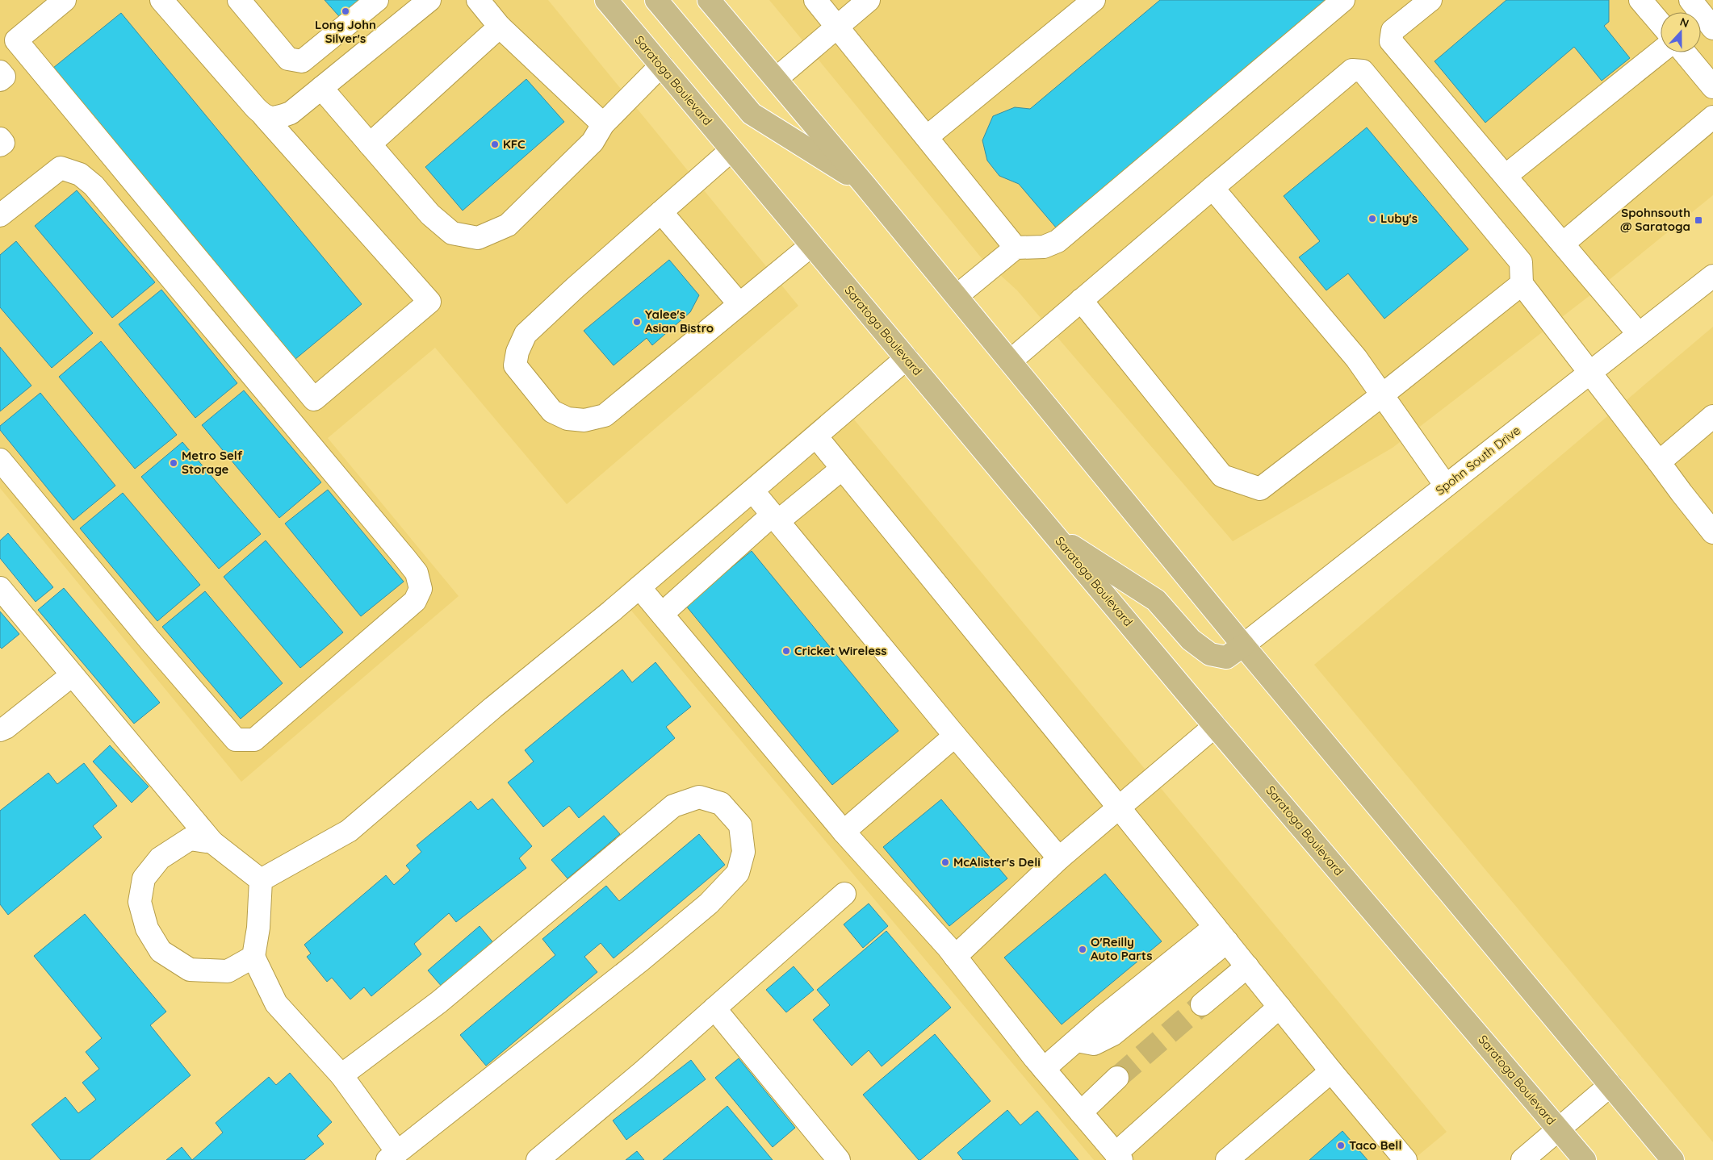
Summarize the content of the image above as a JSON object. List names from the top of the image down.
{
  "streets": {
    "main road": ["Saratoga Boulevard"],
    "street": ["Spohn South Drive"]
  },
  "places": {
    "other": [
      "Long John Silver's",
      "KFC",
      "Luby's",
      "Yalee's Asian Bistro",
      "Metro Self Storage",
      "Cricket Wireless",
      "McAlister's Deli",
      "O'Reilly Auto Parts",
      "Taco Bell"
    ],
    "transit": ["Spohnsouth @ Saratoga"]
  },
  "north": "top"
}
